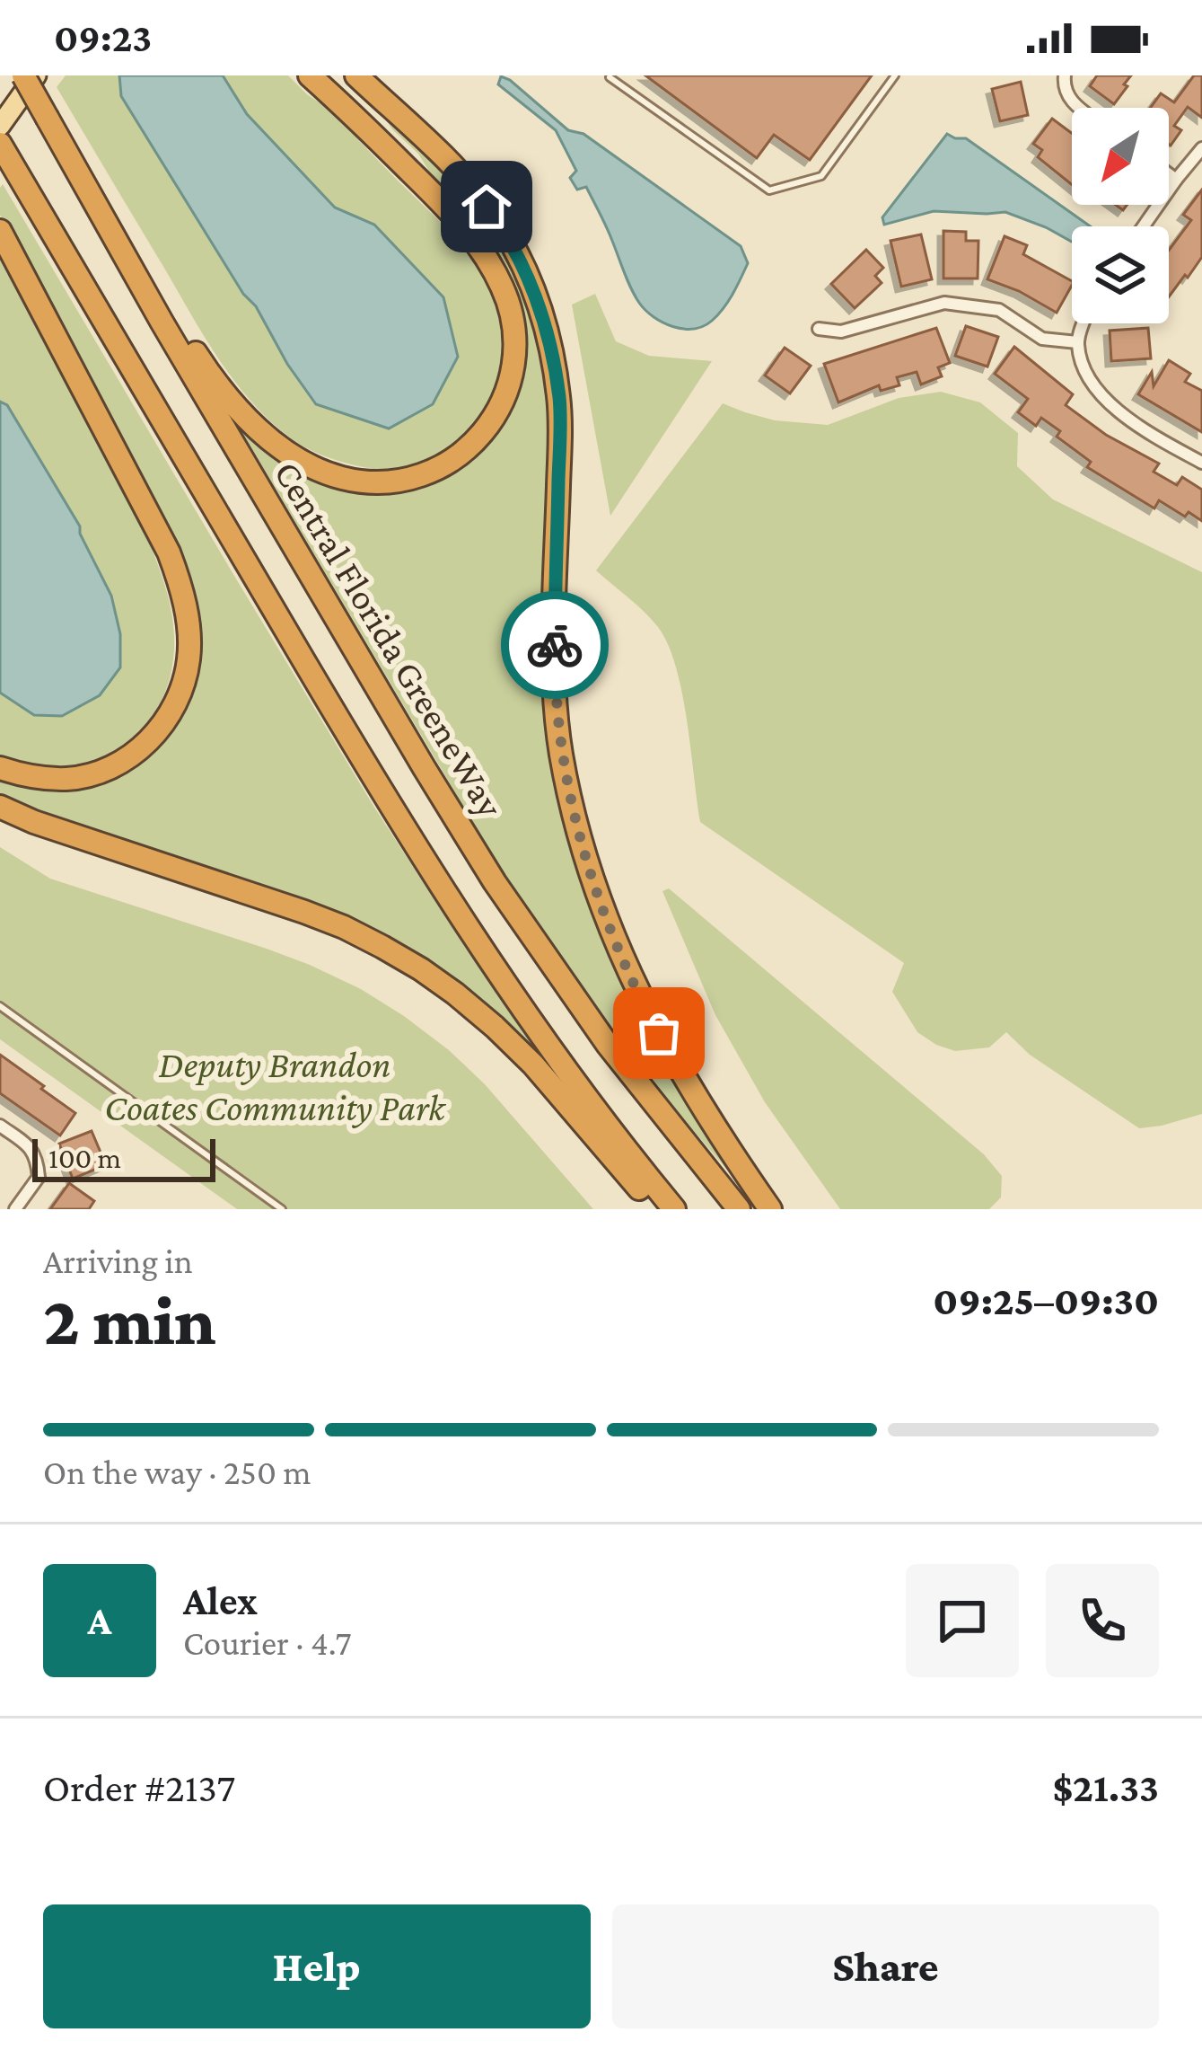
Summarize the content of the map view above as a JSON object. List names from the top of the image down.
{
  "streets": {
    "highway": ["Central Florida GreeneWay"]
  },
  "parks": ["Deputy Brandon Coates Community Park"],
  "scale_bar": "100 m",
  "north": "bottom left",
  "page": {
    "status": "09:23",
    "scale": "100 m",
    "heading": ["2 min", "Arriving in", "09:25–09:30"],
    "panel": [
      "Alex",
      "Courier · 4.7",
      "Order #2137",
      "$21.33"
    ],
    "bar": "On the way · 250 m",
    "round": "A",
    "buttons": ["Help", "Share"]
  }
}
